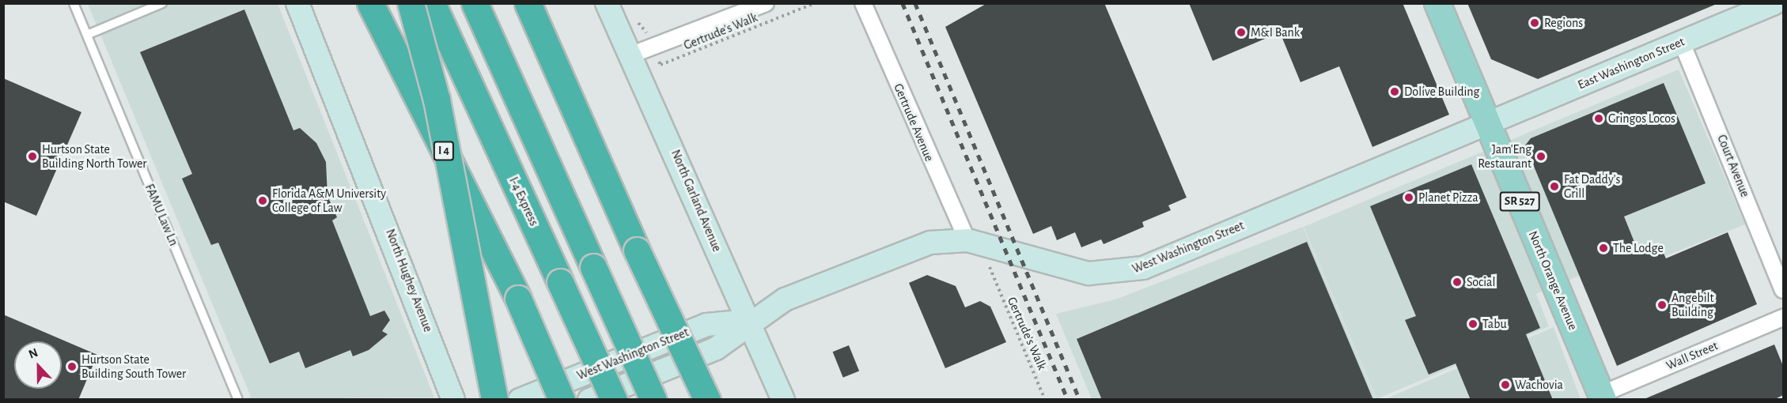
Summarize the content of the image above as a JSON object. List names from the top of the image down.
{
  "streets": {
    "highway": ["I 4", "I-4 Express"],
    "main road": ["SR 527", "North Orange Avenue"],
    "street": [
      "East Washington Street",
      "Gertrude Avenue",
      "Court Avenue",
      "North Garland Avenue",
      "West Washington Street",
      "North Hughey Avenue",
      "Wall Street"
    ],
    "lane": ["FAMU Law Ln"],
    "path": ["Gertrude's Walk"]
  },
  "crossings": [
    ["East Washington Street", "Court Avenue"],
    ["East Washington Street", "West Washington Street"],
    ["East Washington Street", "North Orange Avenue"],
    ["Gertrude Avenue", "West Washington Street"],
    ["North Garland Avenue", "West Washington Street"],
    ["West Washington Street", "North Orange Avenue"],
    ["North Orange Avenue", "Wall Street"]
  ],
  "places": [
    "Regions",
    "M&I Bank",
    "Dolive Building",
    "Gringos Locos",
    "Hurtson State Building North Tower",
    "Jam'Eng Restaurant",
    "Fat Daddy's Grill",
    "Planet Pizza",
    "Florida A&M University College of Law",
    "The Lodge",
    "Social",
    "Angebilt Building",
    "Tabu",
    "Hurtson State Building South Tower",
    "Wachovia"
  ],
  "north": "top"
}
